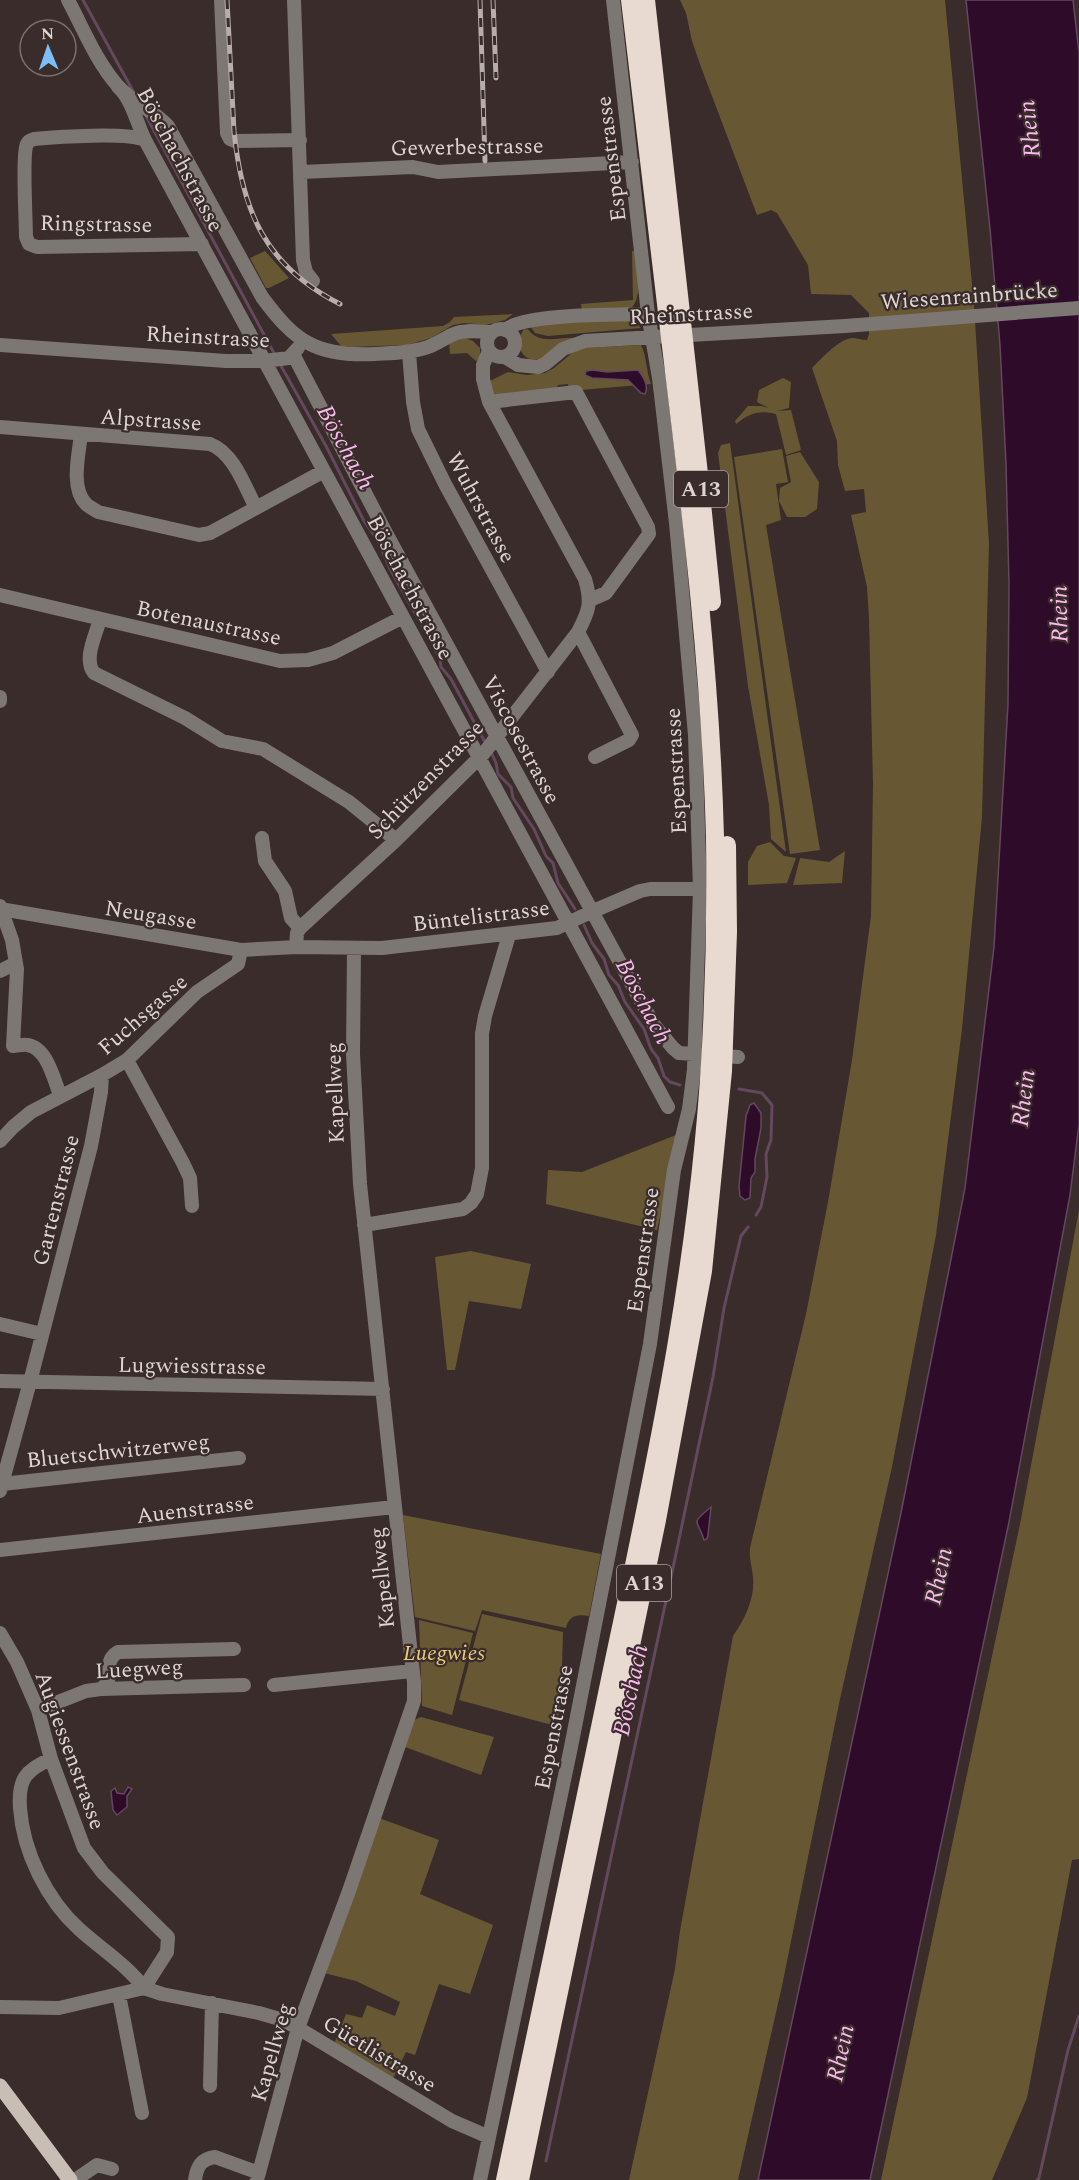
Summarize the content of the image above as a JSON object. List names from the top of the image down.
{
  "streets": {
    "highway": ["A13"],
    "street": [
      "Gewerbestrasse",
      "Böschachstrasse",
      "Espenstrasse",
      "Ringstrasse",
      "Wiesenrainbrücke",
      "Rheinstrasse",
      "Alpstrasse",
      "Wuhrstrasse",
      "Botenaustrasse",
      "Viscosestrasse",
      "Schützenstrasse",
      "Neugasse",
      "Büntelistrasse",
      "Fuchsgasse",
      "Kapellweg",
      "Gartenstrasse",
      "Lugwiesstrasse",
      "Bluetschwitzerweg",
      "Auenstrasse",
      "Luegweg",
      "Augiessenstrasse",
      "Güetlistrasse"
    ]
  },
  "crossings": [
    ["Gewerbestrasse", "Espenstrasse"],
    ["Böschachstrasse", "Ringstrasse"],
    ["Böschachstrasse", "Rheinstrasse"],
    ["Böschachstrasse", "Alpstrasse"],
    ["Böschachstrasse", "Botenaustrasse"],
    ["Böschachstrasse", "Schützenstrasse"],
    ["Böschachstrasse", "Büntelistrasse"],
    ["Espenstrasse", "Büntelistrasse"],
    ["Espenstrasse", "Güetlistrasse"],
    ["Wiesenrainbrücke", "Rheinstrasse"],
    ["Rheinstrasse", "Wuhrstrasse"],
    ["Rheinstrasse", "Viscosestrasse"],
    ["Wuhrstrasse", "Schützenstrasse"],
    ["Viscosestrasse", "Schützenstrasse"],
    ["Viscosestrasse", "Büntelistrasse"],
    ["Neugasse", "Büntelistrasse"],
    ["Neugasse", "Fuchsgasse"],
    ["Büntelistrasse", "Kapellweg"],
    ["Fuchsgasse", "Gartenstrasse"],
    ["Kapellweg", "Lugwiesstrasse"],
    ["Kapellweg", "Auenstrasse"],
    ["Kapellweg", "Güetlistrasse"],
    ["Gartenstrasse", "Lugwiesstrasse"],
    ["Gartenstrasse", "Bluetschwitzerweg"],
    ["Luegweg", "Augiessenstrasse"],
    ["Augiessenstrasse", "Güetlistrasse"]
  ],
  "water": ["Rhein", "Böschach"],
  "parks": ["Luegwies"],
  "north": "top"
}
